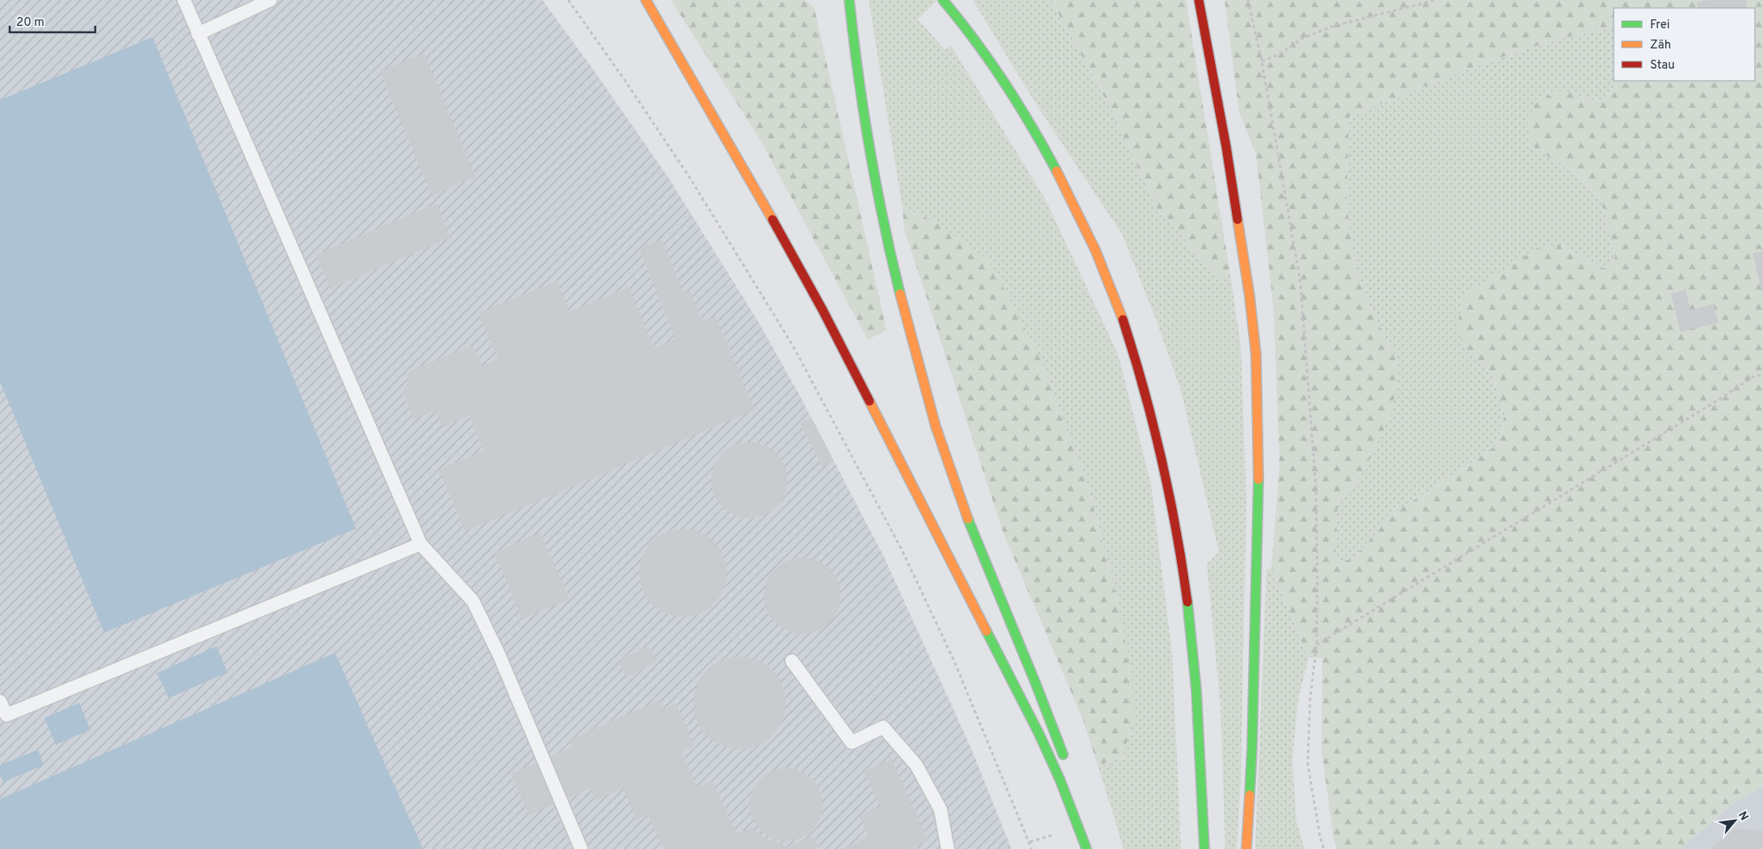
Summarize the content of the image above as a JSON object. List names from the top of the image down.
{
  "legend": ["Frei", "Zäh", "Stau"],
  "scale_bar": "20 m",
  "north": "top right"
}
